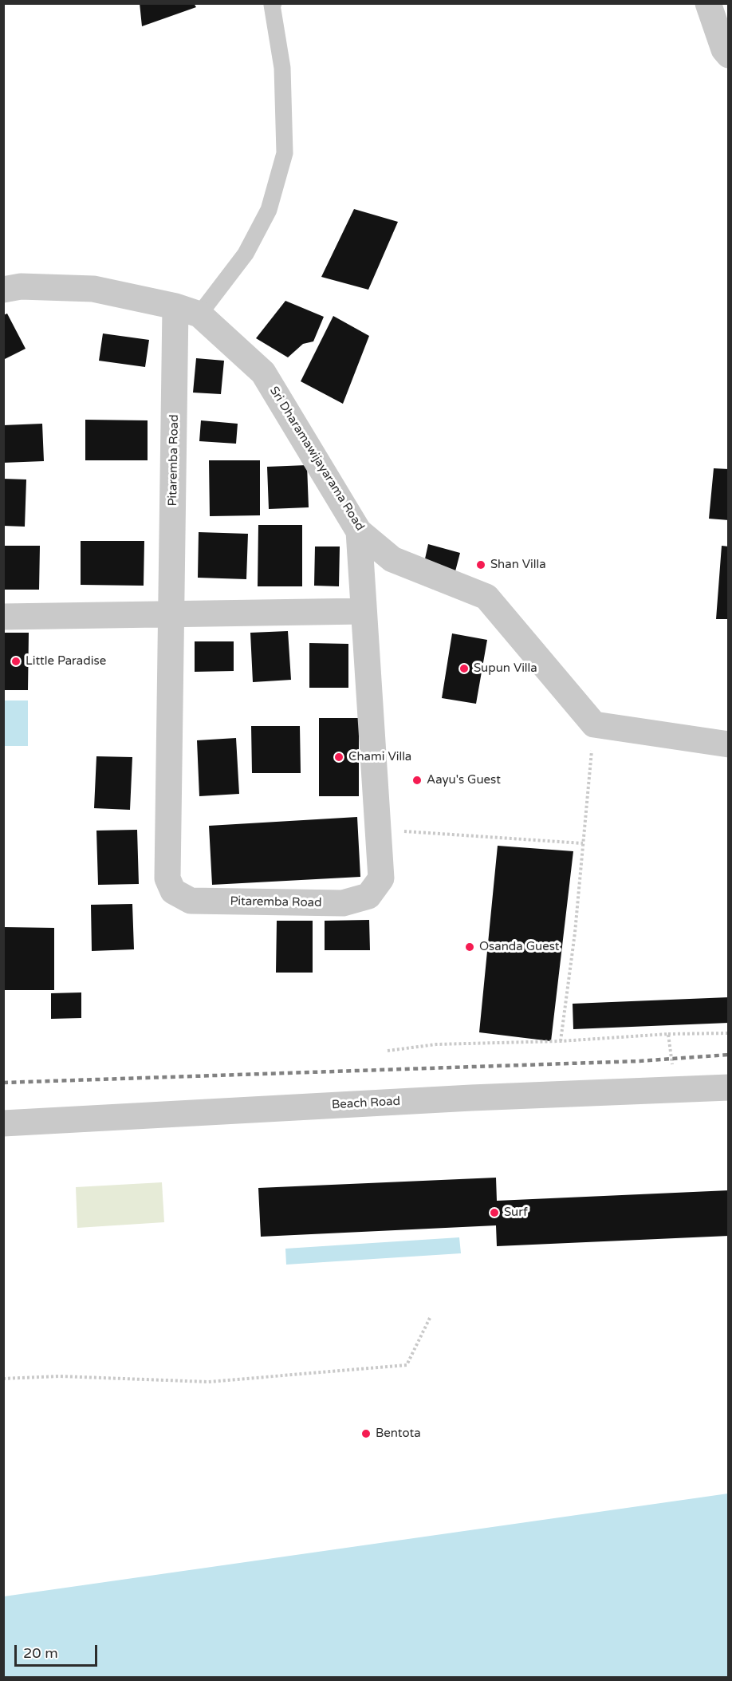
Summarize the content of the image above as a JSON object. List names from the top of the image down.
{
  "streets": {
    "street": ["Sri Dharamawijayarama Road", "Pitaremba Road", "Beach Road"]
  },
  "crossings": [
    ["Sri Dharamawijayarama Road", "Pitaremba Road"]
  ],
  "places": [
    "Shan Villa",
    "Little Paradise",
    "Supun Villa",
    "Chami Villa",
    "Aayu's Guest",
    "Osanda Guest",
    "Surf",
    "Bentota"
  ],
  "scale_bar": "20 m"
}
